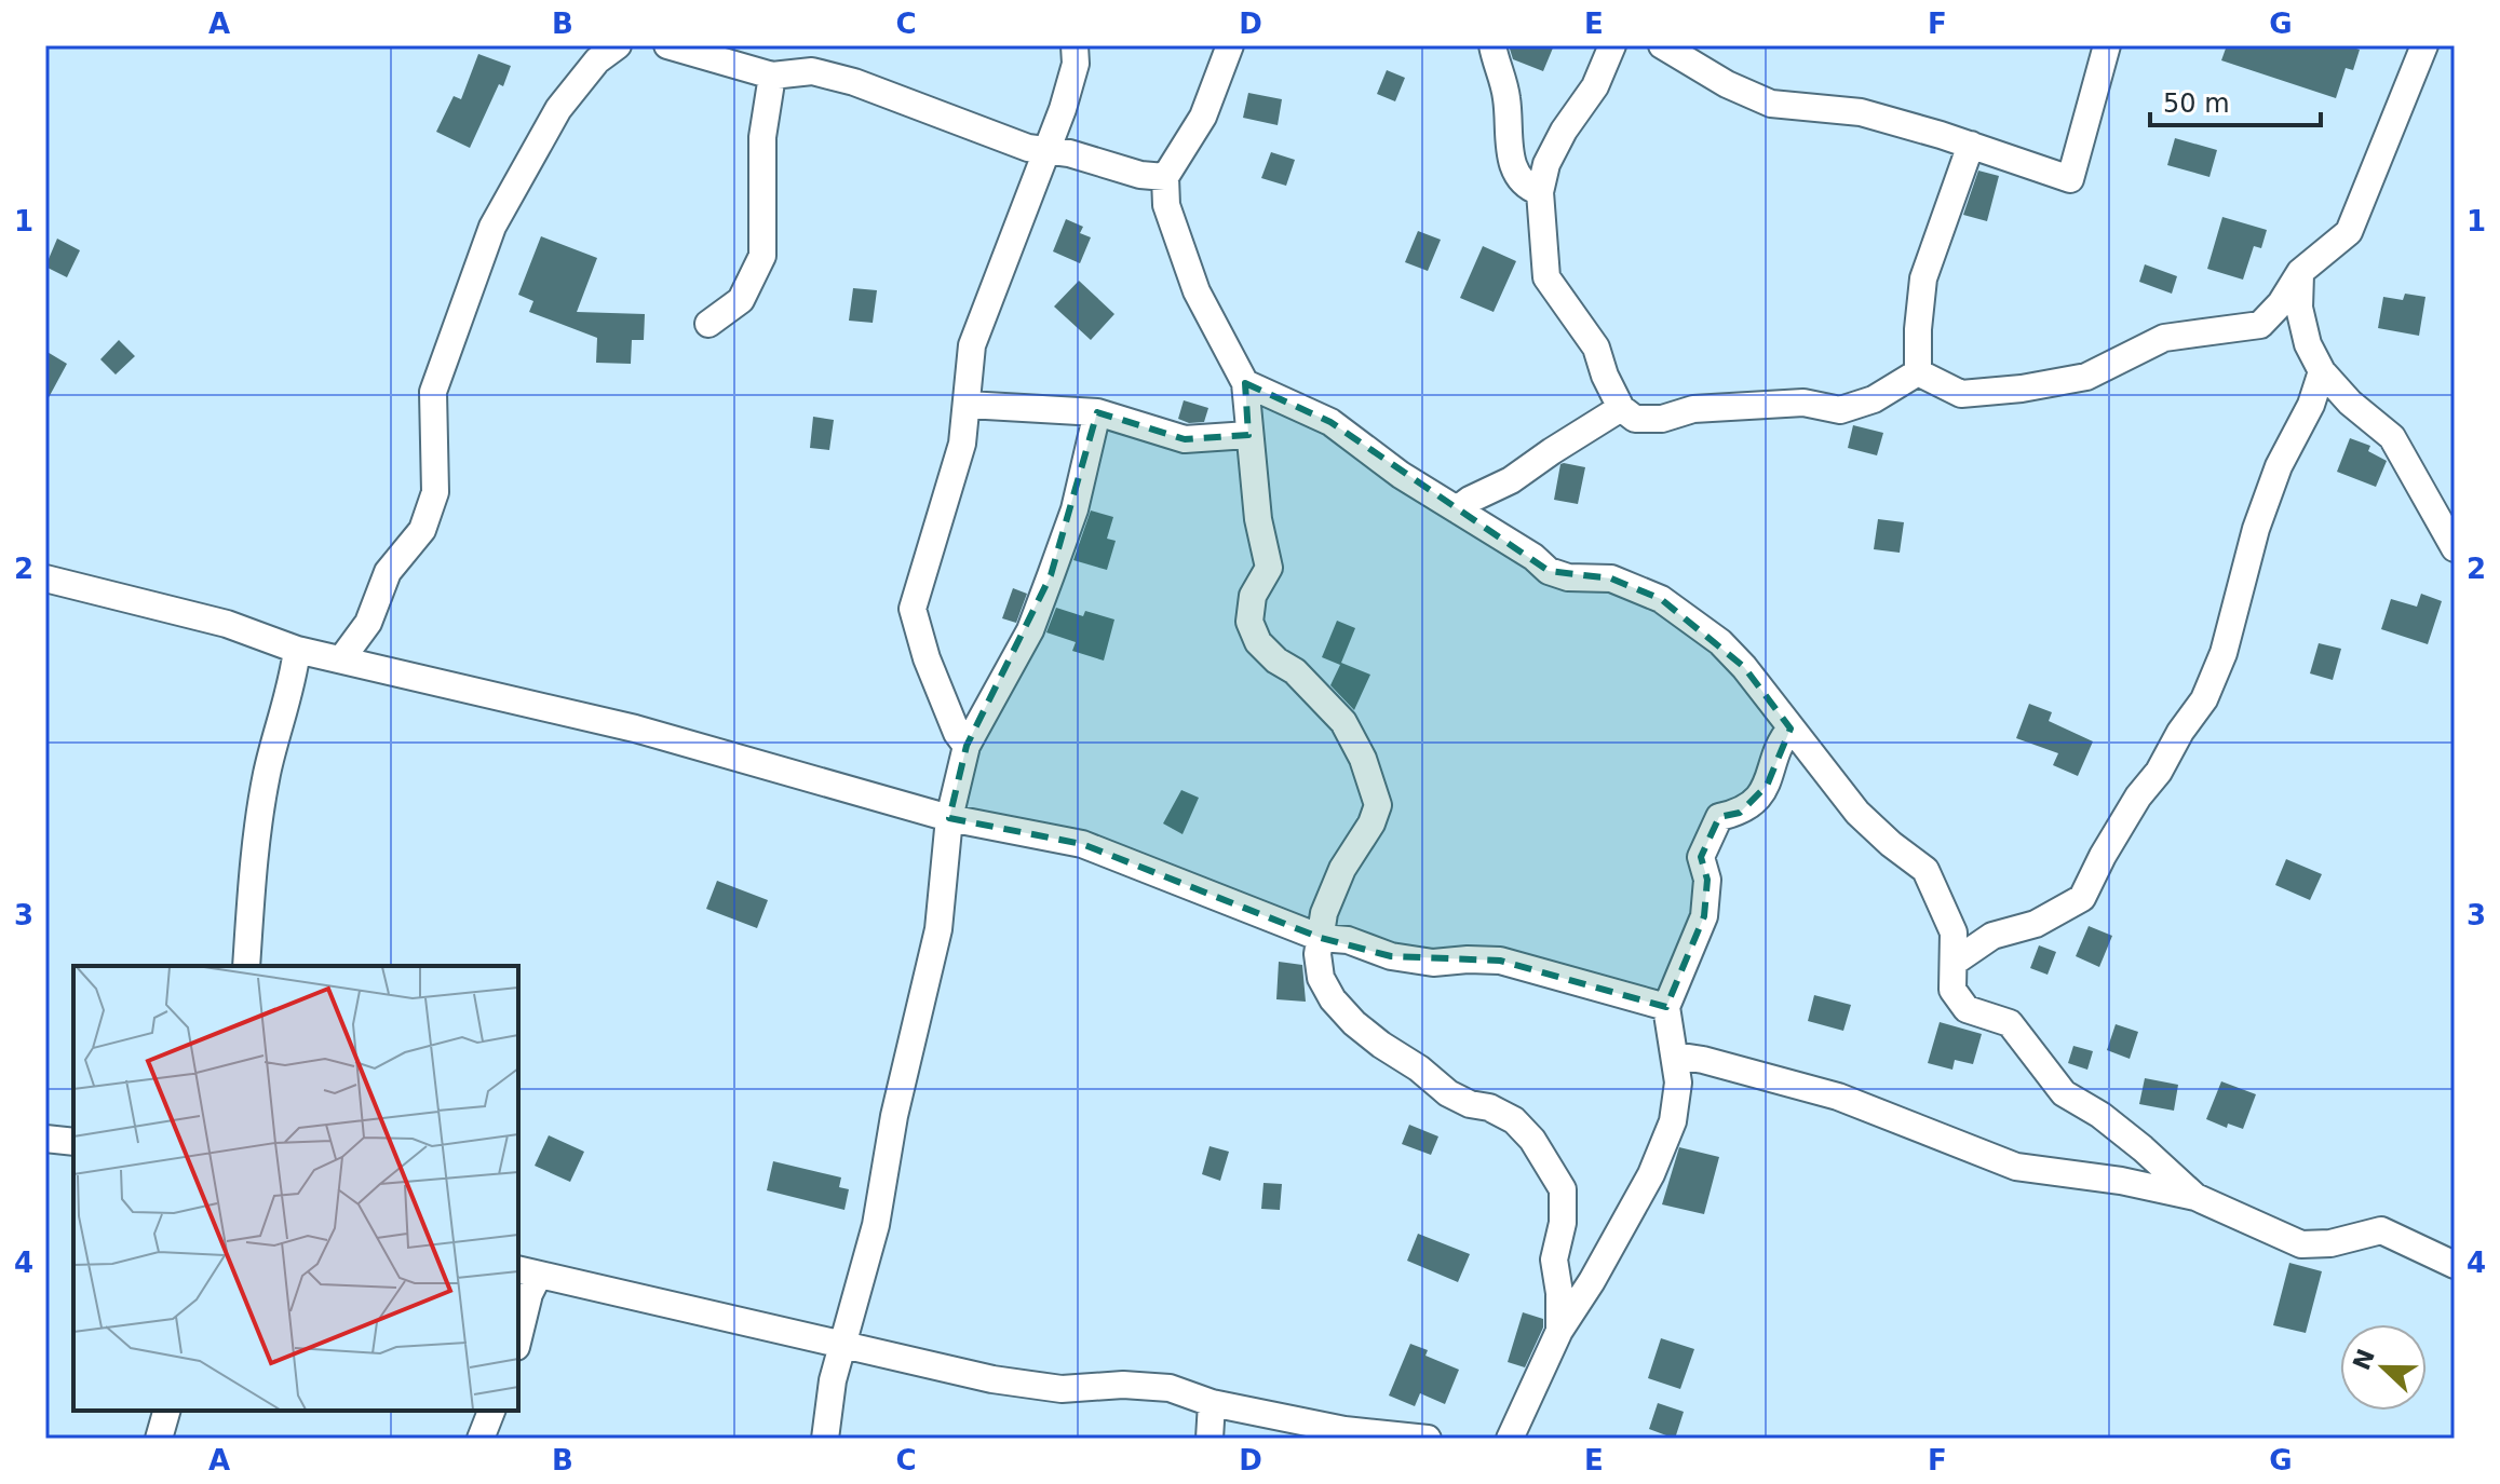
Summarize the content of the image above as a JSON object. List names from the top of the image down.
{
  "scale_bar": "50 m",
  "north": "left",
  "grid": {
    "columns": [
      "A",
      "B",
      "C",
      "D",
      "E",
      "F",
      "G"
    ],
    "rows": [
      "1",
      "2",
      "3",
      "4"
    ]
  }
}
